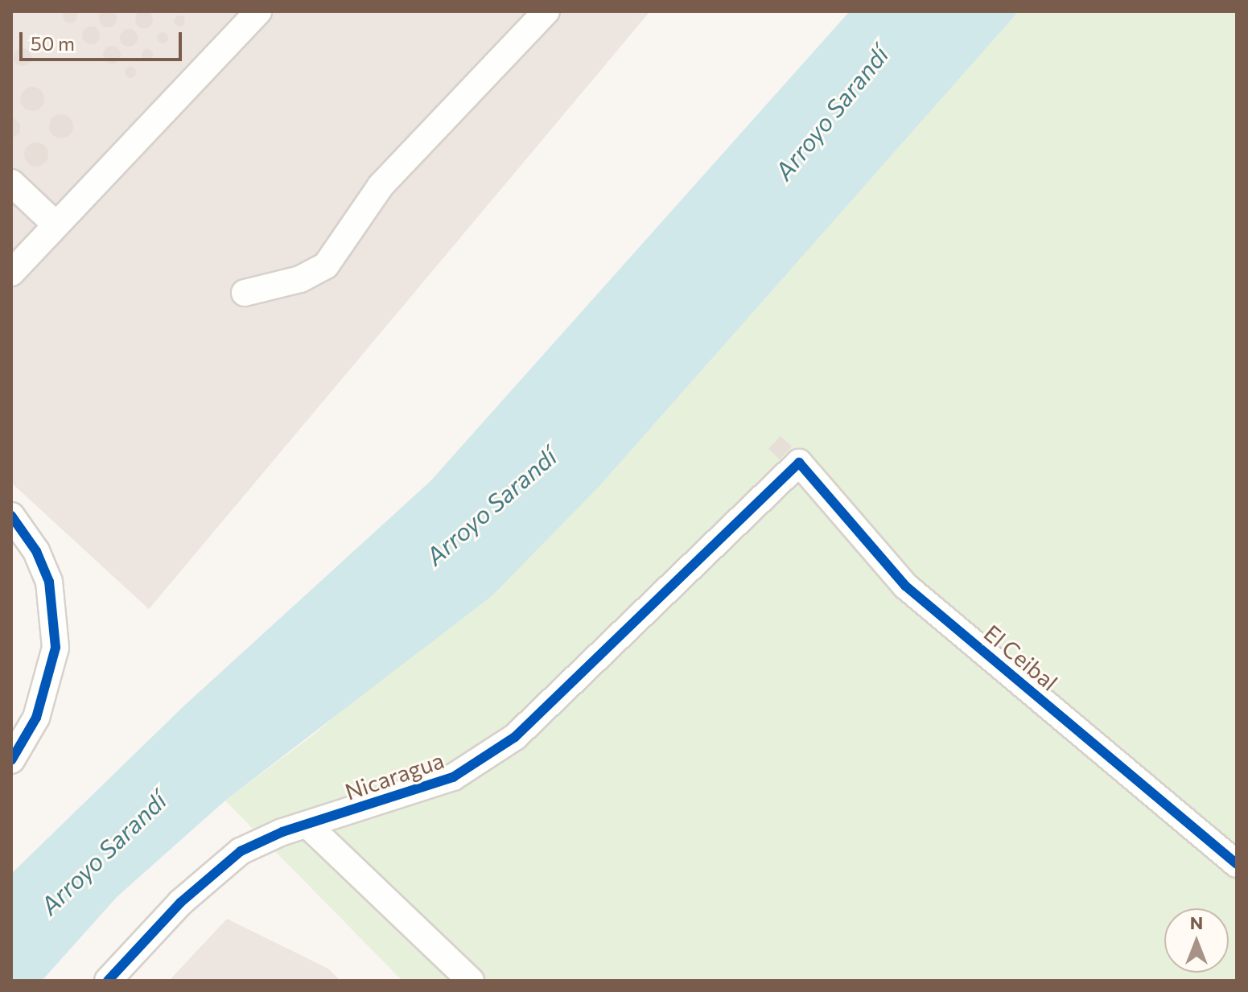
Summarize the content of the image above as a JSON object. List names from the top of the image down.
{
  "streets": {
    "street": ["El Ceibal", "Nicaragua"]
  },
  "crossings": [
    ["El Ceibal", "Nicaragua"]
  ],
  "water": ["Arroyo Sarandí"],
  "scale_bar": "50 m",
  "north": "top"
}
